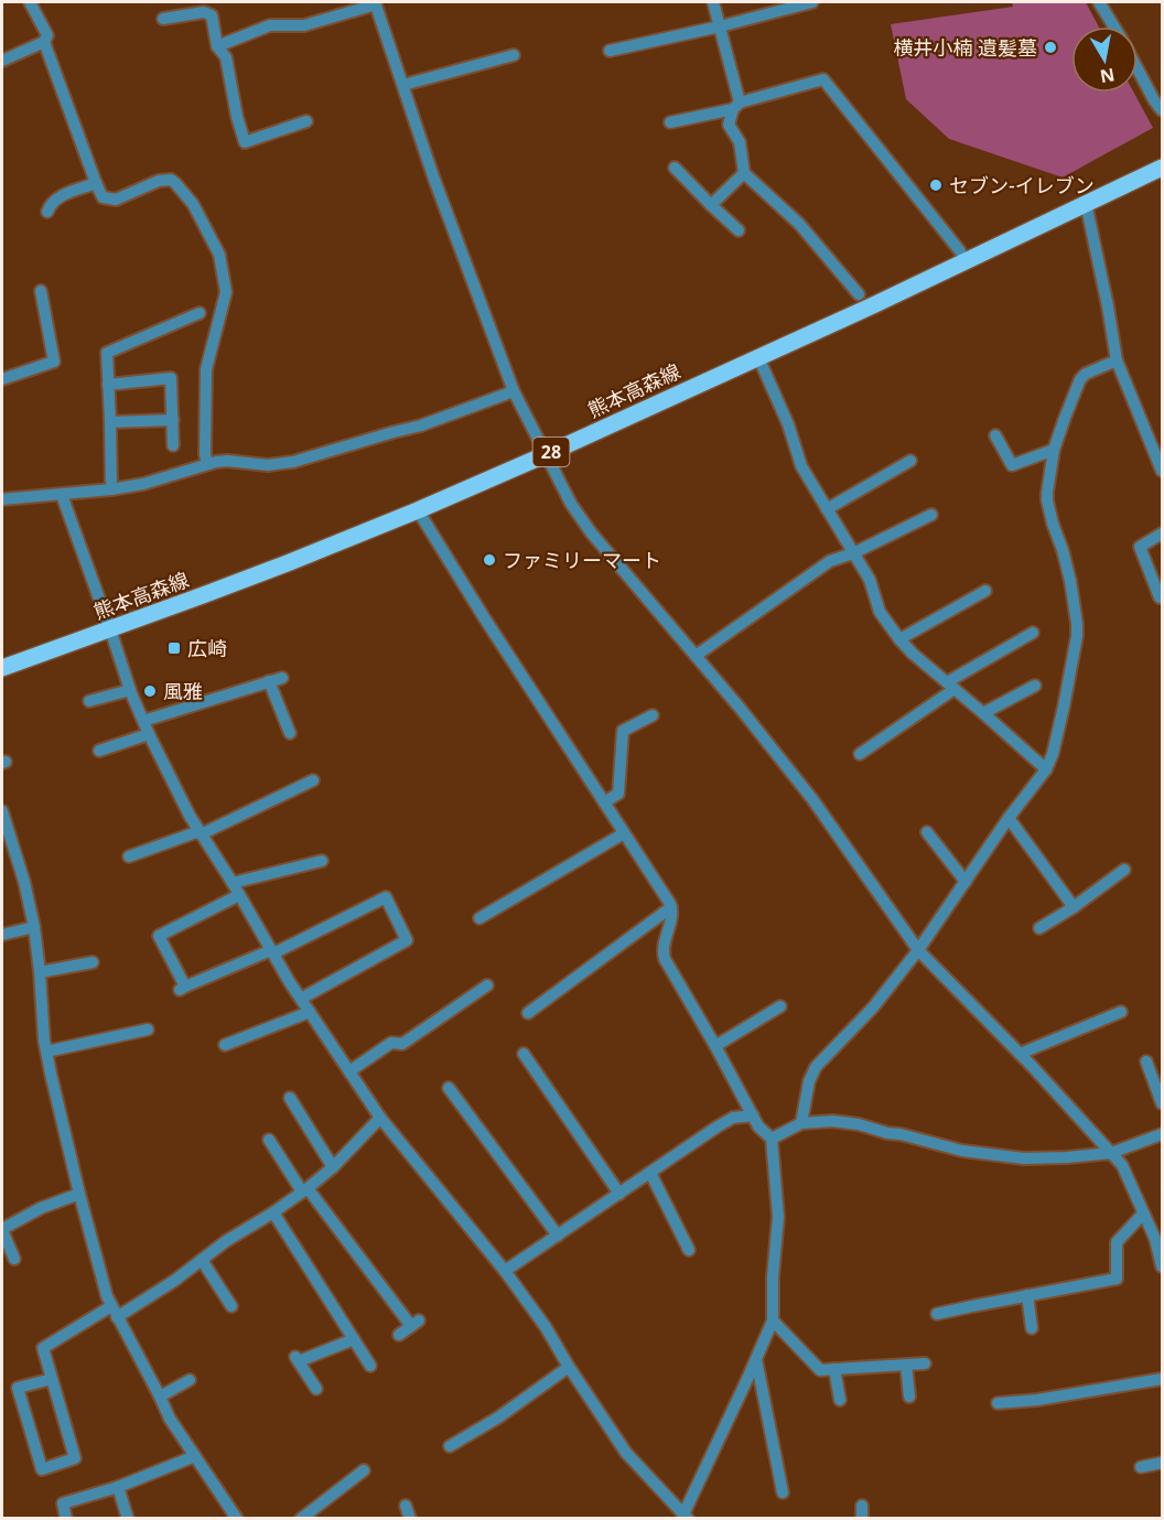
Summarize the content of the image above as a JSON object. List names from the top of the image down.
{
  "streets": {
    "main road": ["熊本高森線", "28"]
  },
  "places": {
    "other": [
      "横井小楠 遺髪墓",
      "セブン-イレブン",
      "ファミリーマート",
      "風雅"
    ],
    "transit": ["広崎"]
  },
  "north": "bottom"
}
